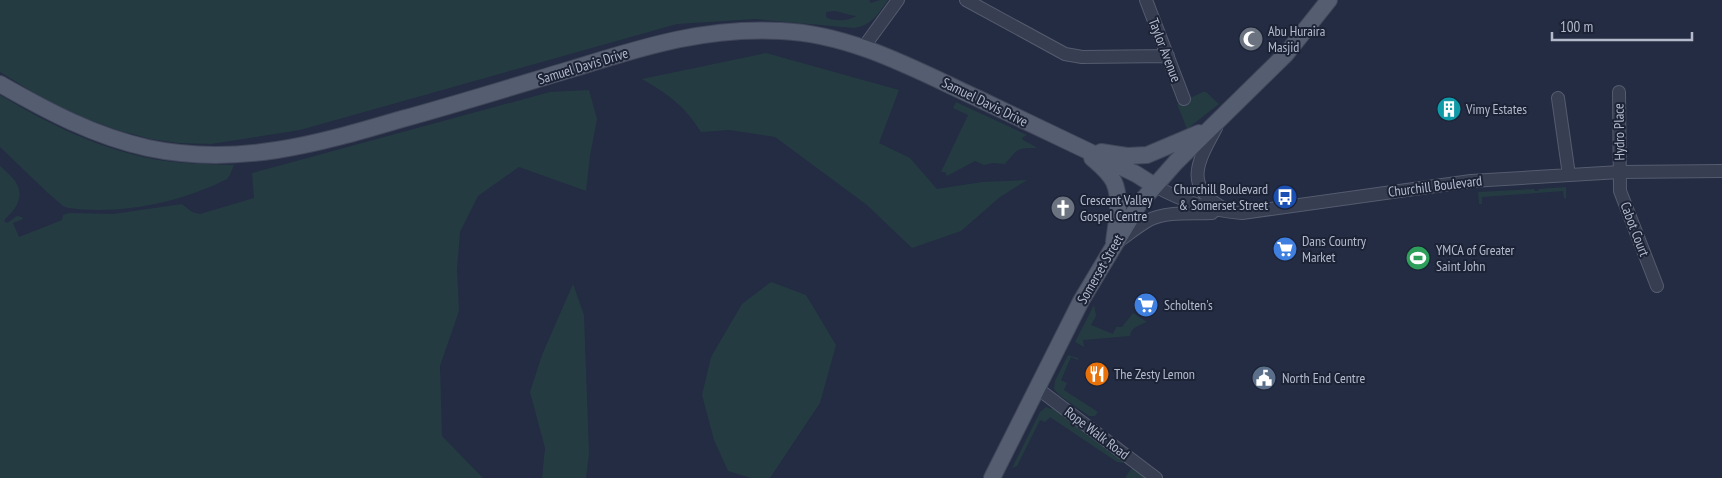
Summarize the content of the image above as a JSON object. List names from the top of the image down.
{
  "streets": {
    "main road": ["Samuel Davis Drive", "Somerset Street"],
    "street": [
      "Taylor Avenue",
      "Hydro Place",
      "Churchill Boulevard",
      "Cabot Court",
      "Rope Walk Road"
    ]
  },
  "crossings": [
    ["Samuel Davis Drive", "Churchill Boulevard"],
    ["Samuel Davis Drive", "Somerset Street"],
    ["Hydro Place", "Churchill Boulevard"],
    ["Hydro Place", "Cabot Court"],
    ["Churchill Boulevard", "Cabot Court"],
    ["Churchill Boulevard", "Somerset Street"],
    ["Somerset Street", "Rope Walk Road"]
  ],
  "places": {
    "mosque": ["Abu Huraira Masjid"],
    "building": ["Vimy Estates"],
    "bus stop": ["Churchill Boulevard & Somerset Street"],
    "church": ["Crescent Valley Gospel Centre"],
    "supermarket": ["Dans Country Market", "Scholten's"],
    "sports": ["YMCA of Greater Saint John"],
    "restaurant": ["The Zesty Lemon"],
    "public building": ["North End Centre"]
  },
  "scale_bar": "100 m"
}
